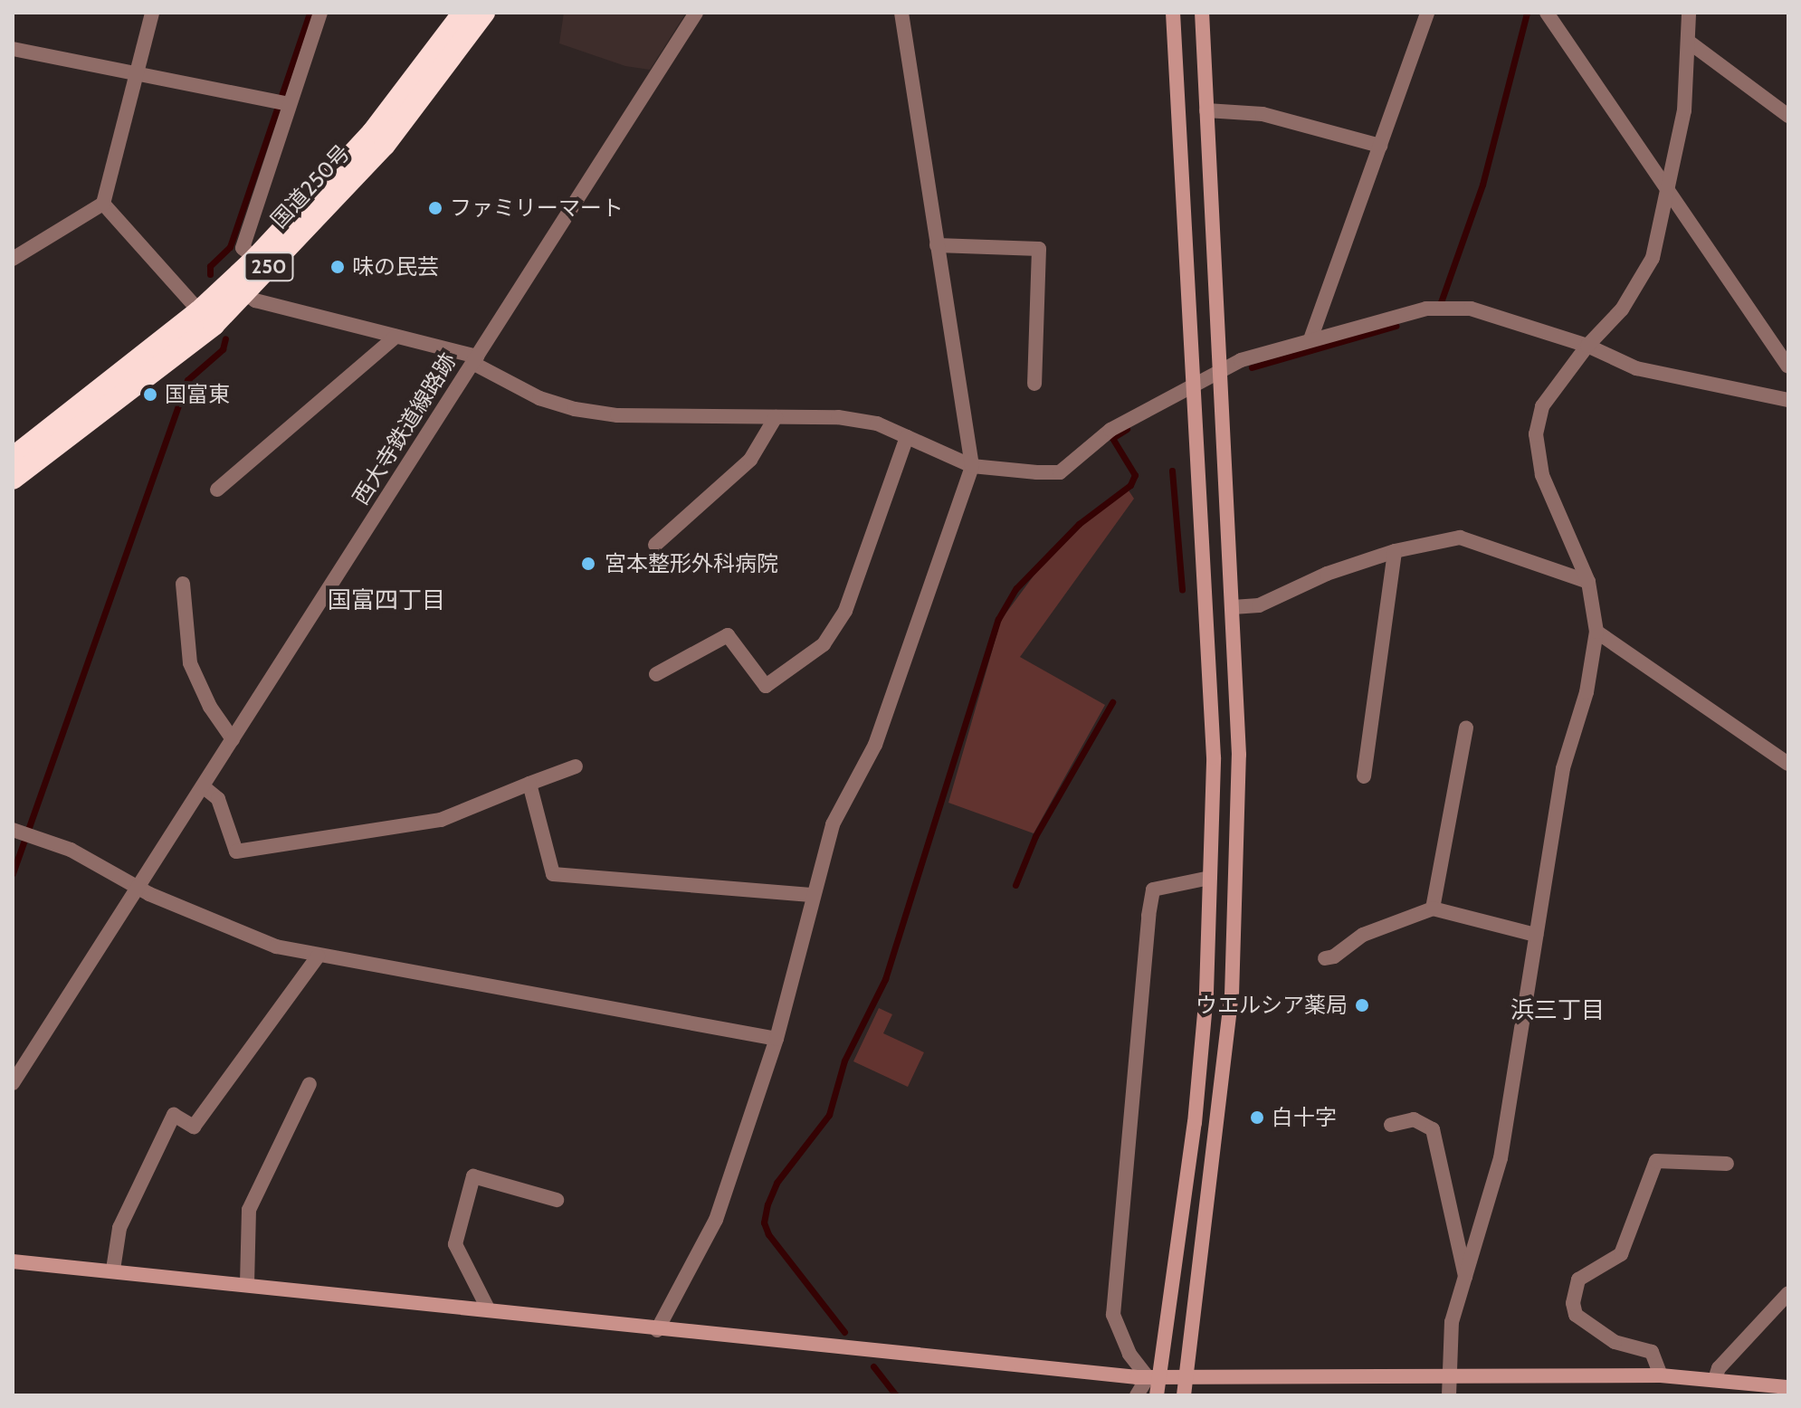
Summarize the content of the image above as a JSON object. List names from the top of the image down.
{
  "streets": {
    "highway": ["国道250号", "250"],
    "street": ["西大寺鉄道線路跡"]
  },
  "districts": ["国富四丁目", "浜三丁目"],
  "places": [
    "ファミリーマート",
    "味の民芸",
    "国富東",
    "宮本整形外科病院",
    "ウエルシア薬局",
    "白十字"
  ]
}
